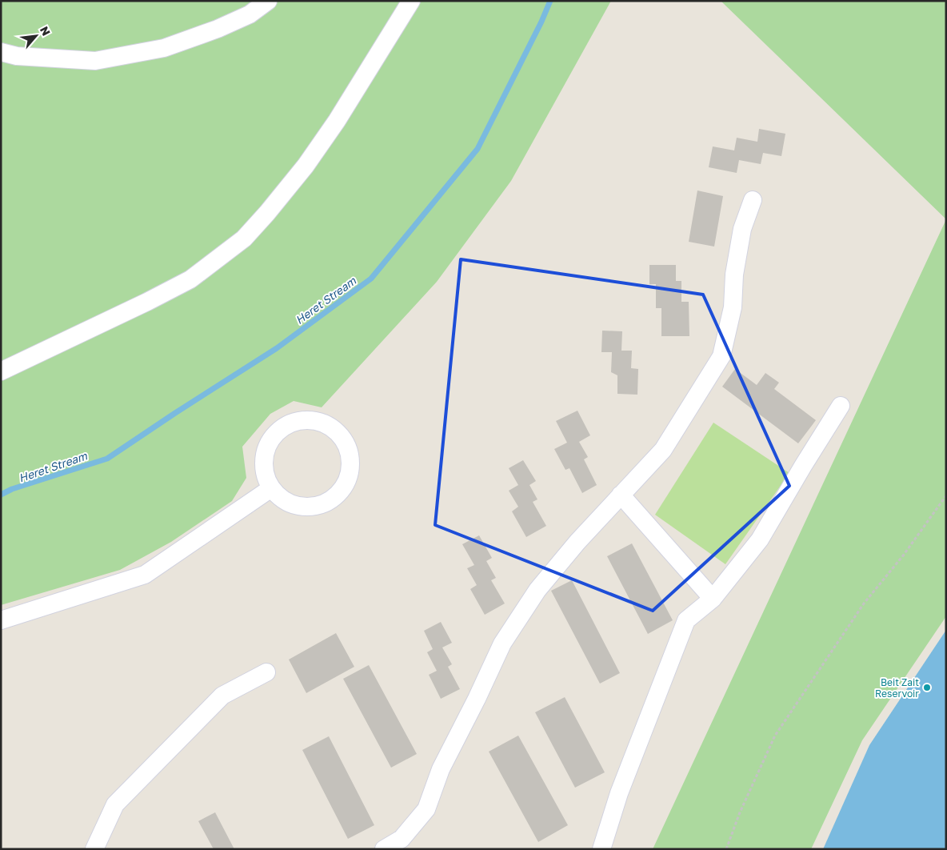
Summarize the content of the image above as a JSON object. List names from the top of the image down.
{
  "water": ["Heret Stream"],
  "places": ["Beit Zait Reservoir"],
  "north": "top right"
}
